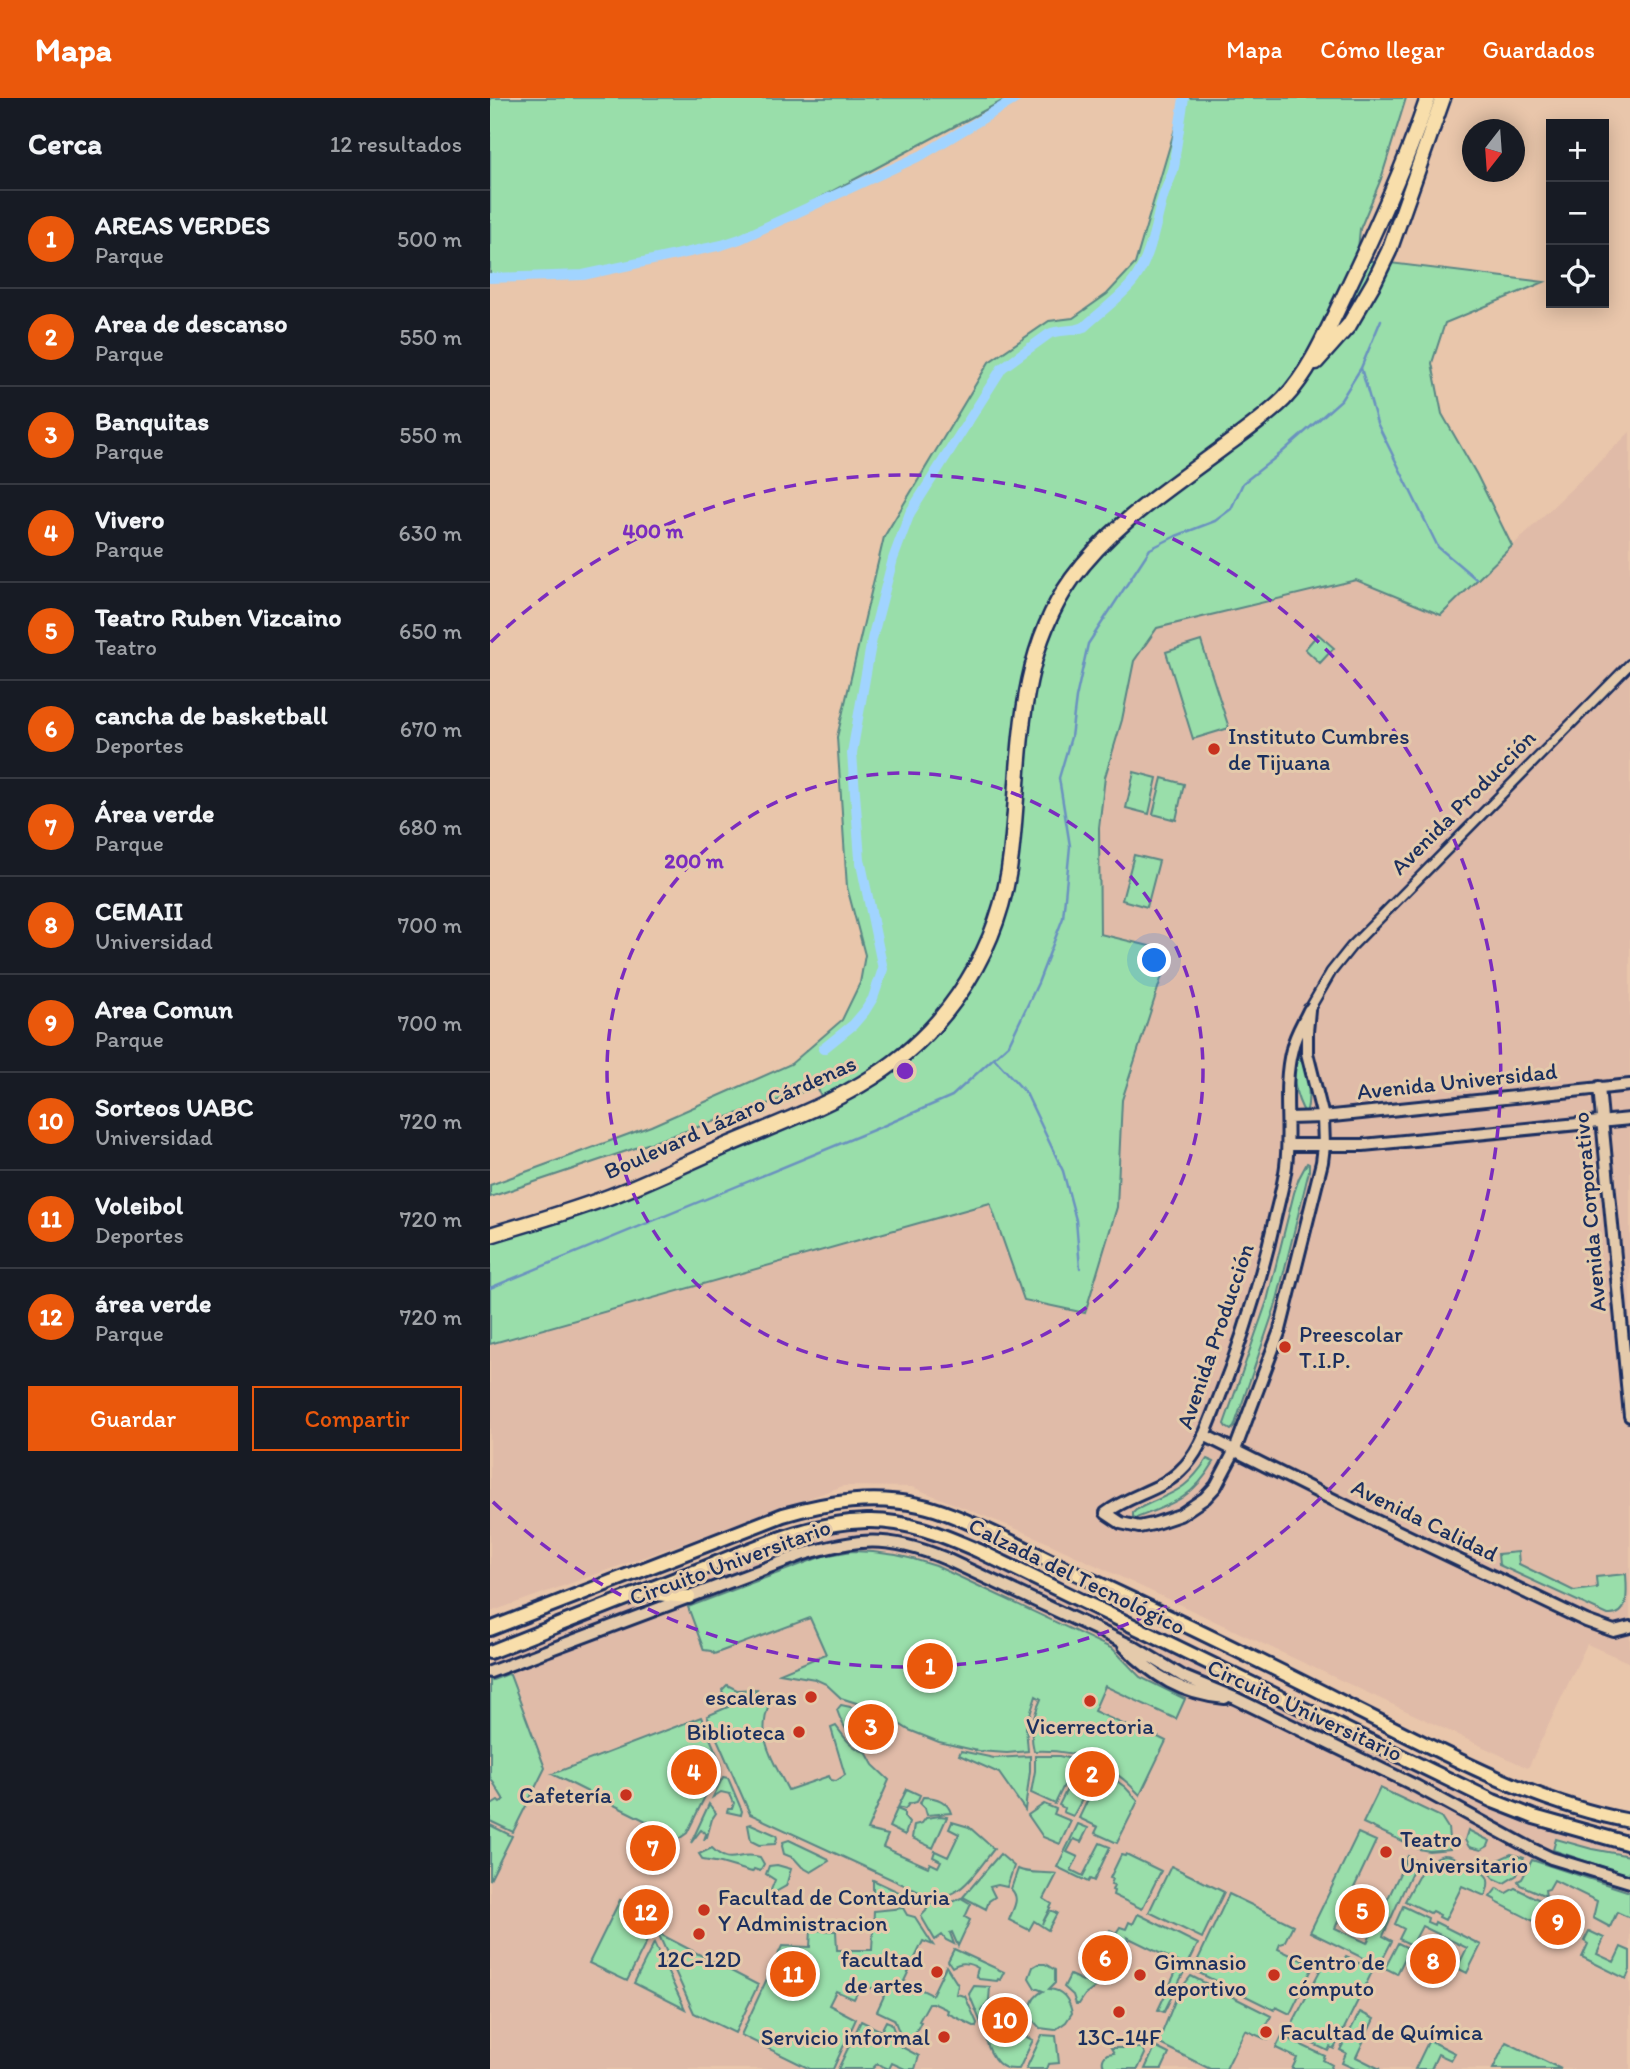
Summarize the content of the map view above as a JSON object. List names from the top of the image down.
{
  "streets": {
    "highway": ["Boulevard Lázaro Cárdenas"],
    "main road": ["Calzada del Tecnológico"],
    "street": [
      "Avenida Producción",
      "Avenida Universidad",
      "Avenida Corporativo",
      "Avenida Calidad",
      "Circuito Universitario"
    ]
  },
  "crossings": [
    ["Avenida Producción", "Avenida Universidad"],
    ["Avenida Producción", "Avenida Calidad"],
    ["Avenida Universidad", "Avenida Corporativo"]
  ],
  "places": [
    "Instituto Cumbres de Tijuana",
    "Preescolar T.I.P.",
    "escaleras",
    "Vicerrectoria",
    "Biblioteca",
    "Cafetería",
    "Teatro Universitario",
    "Facultad de Contaduria Y Administracion",
    "12C-12D",
    "facultad de artes",
    "Gimnasio deportivo",
    "Centro de cómputo",
    "13C-14F",
    "Facultad de Química",
    "Servicio informal"
  ],
  "north": "bottom",
  "page": {
    "header": "Mapa",
    "nav": ["Mapa", "Cómo llegar", "Guardados"],
    "heading": ["Cerca", "12 resultados"],
    "map_buttons": ["+", "−"],
    "list": [
      {
        "mark": "1",
        "name": "AREAS VERDES",
        "note": "Parque",
        "value": "500 m"
      },
      {
        "mark": "2",
        "name": "Area de descanso",
        "note": "Parque",
        "value": "550 m"
      },
      {
        "mark": "3",
        "name": "Banquitas",
        "note": "Parque",
        "value": "550 m"
      },
      {
        "mark": "4",
        "name": "Vivero",
        "note": "Parque",
        "value": "630 m"
      },
      {
        "mark": "5",
        "name": "Teatro Ruben Vizcaino",
        "note": "Teatro",
        "value": "650 m"
      },
      {
        "mark": "6",
        "name": "cancha de basketball",
        "note": "Deportes",
        "value": "670 m"
      },
      {
        "mark": "7",
        "name": "Área verde",
        "note": "Parque",
        "value": "680 m"
      },
      {
        "mark": "8",
        "name": "CEMAII",
        "note": "Universidad",
        "value": "700 m"
      },
      {
        "mark": "9",
        "name": "Area Comun",
        "note": "Parque",
        "value": "700 m"
      },
      {
        "mark": "10",
        "name": "Sorteos UABC",
        "note": "Universidad",
        "value": "720 m"
      },
      {
        "mark": "11",
        "name": "Voleibol",
        "note": "Deportes",
        "value": "720 m"
      },
      {
        "mark": "12",
        "name": "área verde",
        "note": "Parque",
        "value": "720 m"
      }
    ],
    "buttons": ["Guardar", "Compartir"],
    "pins": [
      "1",
      "3",
      "4",
      "2",
      "7",
      "5",
      "12",
      "9",
      "6",
      "8",
      "11",
      "10"
    ]
  },
  "rings": ["400 m", "200 m"]
}
